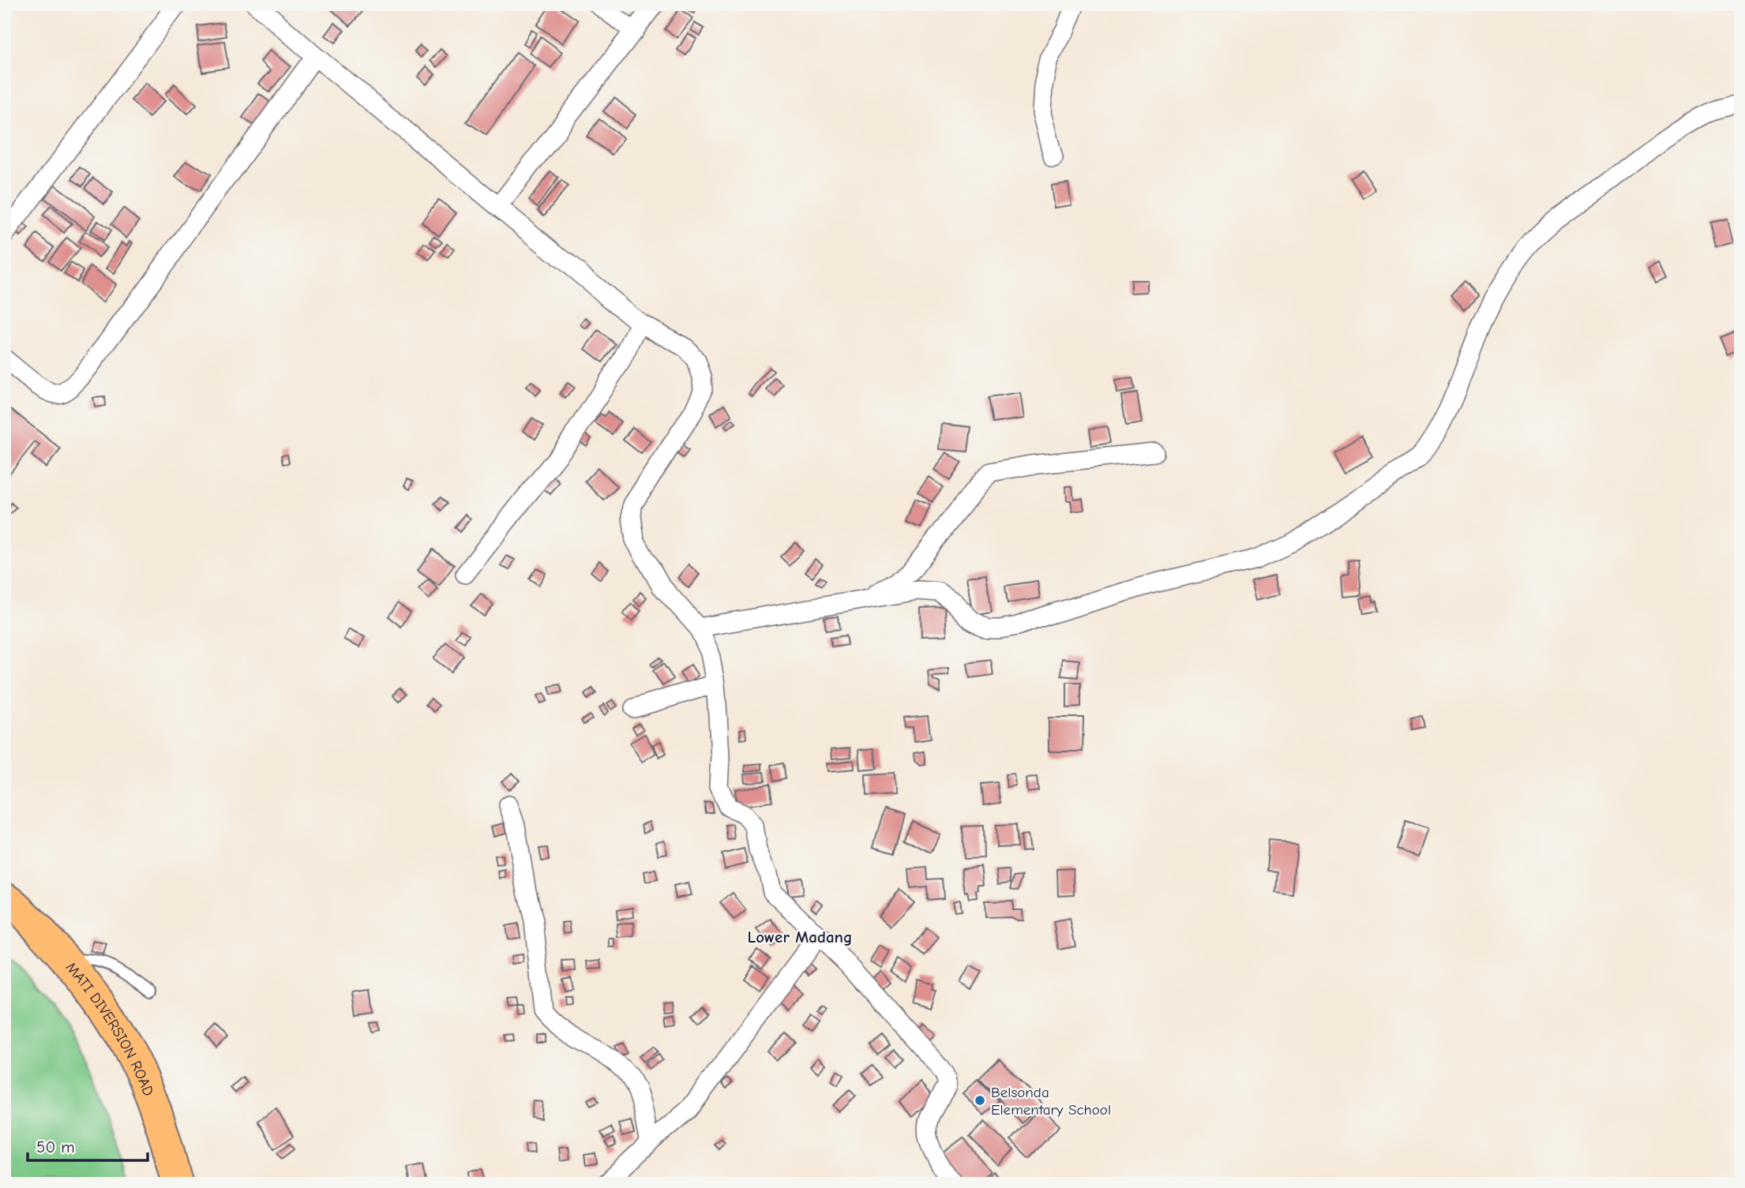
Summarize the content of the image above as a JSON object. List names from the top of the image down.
{
  "streets": {
    "highway": ["MATI DIVERSION ROAD"]
  },
  "districts": ["Lower Madang"],
  "places": ["Belsonda Elementary School"],
  "scale_bar": "50 m"
}
